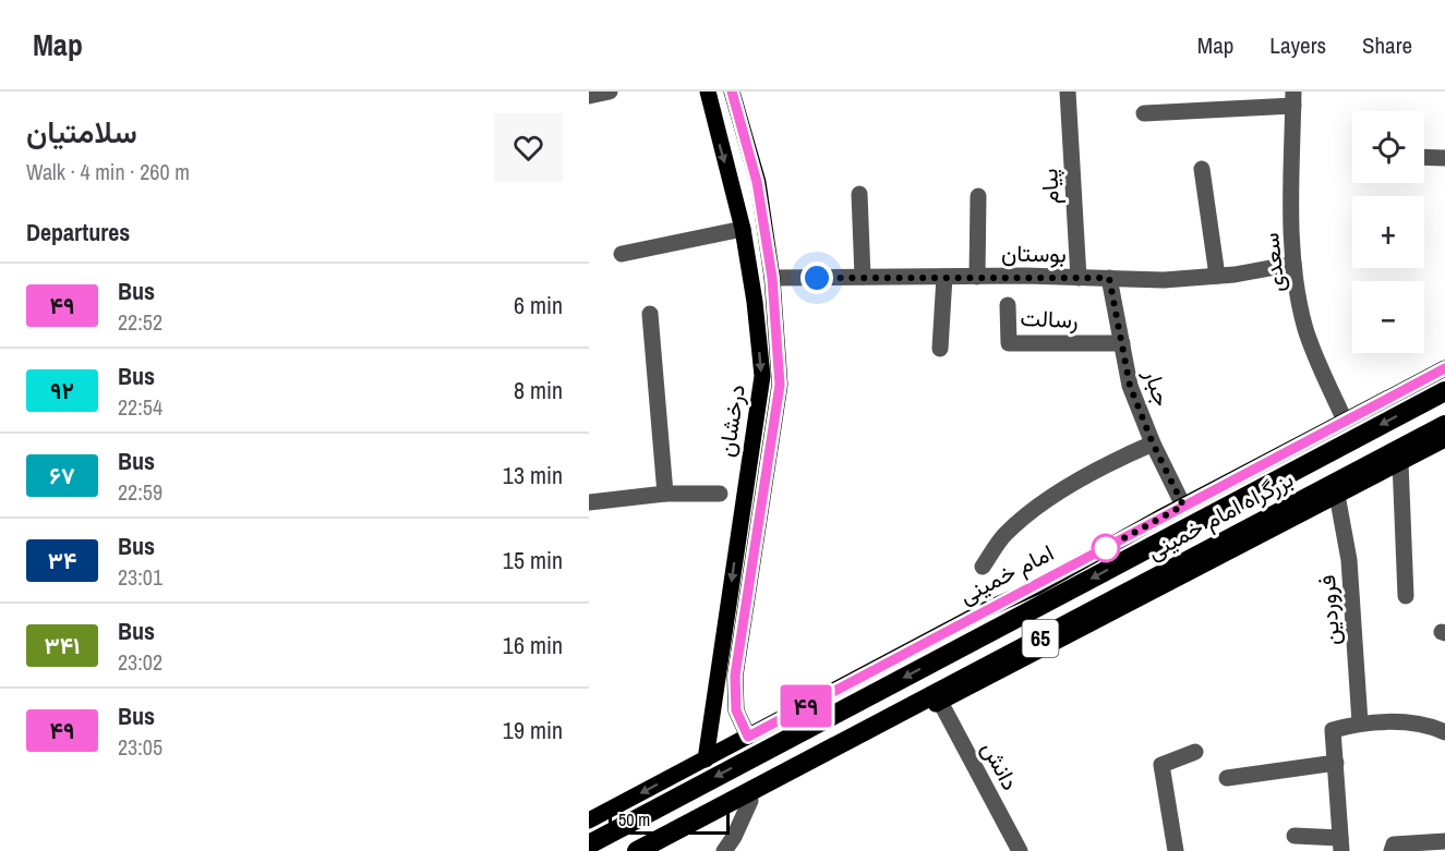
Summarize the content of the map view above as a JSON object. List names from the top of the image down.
{
  "streets": {
    "highway": ["بزرگراه امام خمینی", "65"],
    "main road": ["درخشان", "امام خمینی"],
    "street": [
      "پیام",
      "بوستان",
      "سعدی",
      "رسالت",
      "جبار",
      "فروردین",
      "دانش"
    ]
  },
  "crossings": [
    ["پیام", "بوستان"],
    ["بوستان", "سعدی"],
    ["بوستان", "جبار"],
    ["بوستان", "درخشان"],
    ["سعدی", "امام خمینی"],
    ["رسالت", "جبار"],
    ["جبار", "امام خمینی"],
    ["درخشان", "امام خمینی"]
  ],
  "lines": ["bus line ۴۹"],
  "scale_bar": "50 m",
  "page": {
    "header": "Map",
    "nav": ["Map", "Layers", "Share"],
    "heading": [
      ["سلامتیان", "Walk · 4 min · 260 m"],
      "Departures"
    ],
    "on_map": "۴۹",
    "map_buttons": ["+", "−"],
    "list": [
      {
        "mark": "۴۹",
        "name": "Bus",
        "note": "22:52",
        "value": "6 min"
      },
      {
        "mark": "۹۲",
        "name": "Bus",
        "note": "22:54",
        "value": "8 min"
      },
      {
        "mark": "۶۷",
        "name": "Bus",
        "note": "22:59",
        "value": "13 min"
      },
      {
        "mark": "۳۴",
        "name": "Bus",
        "note": "23:01",
        "value": "15 min"
      },
      {
        "mark": "۳۴۱",
        "name": "Bus",
        "note": "23:02",
        "value": "16 min"
      },
      {
        "mark": "۴۹",
        "name": "Bus",
        "note": "23:05",
        "value": "19 min"
      }
    ],
    "scale": "50 m"
  }
}
